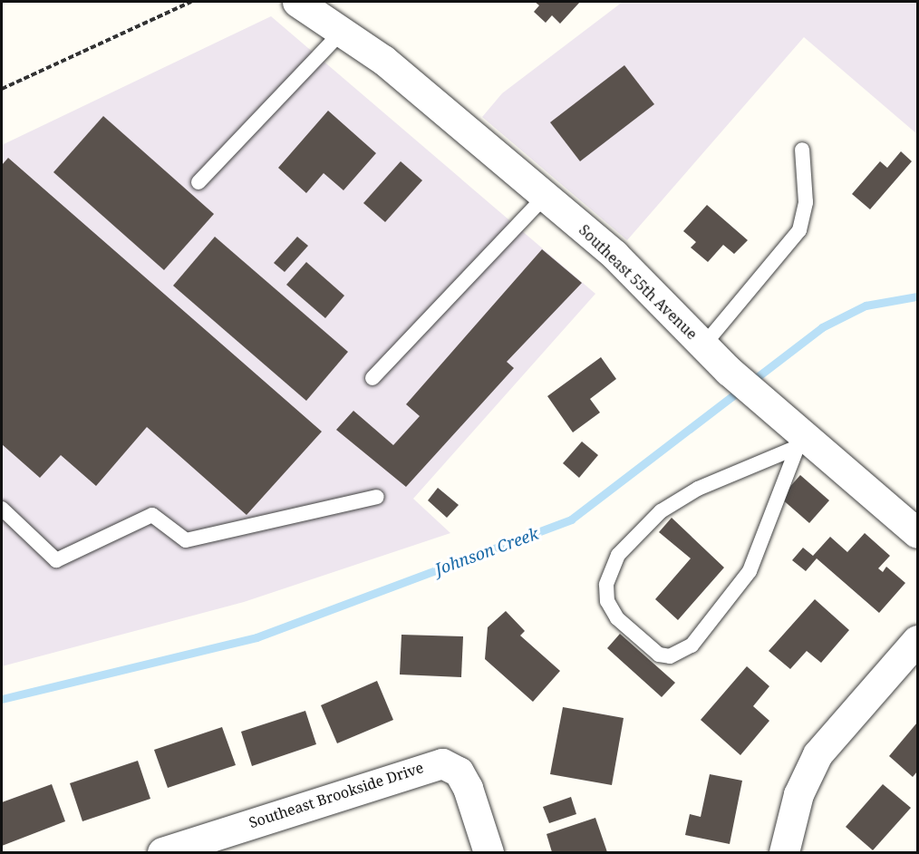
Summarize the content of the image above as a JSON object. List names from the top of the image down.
{
  "streets": {
    "street": ["Southeast 55th Avenue", "Southeast Brookside Drive"]
  },
  "water": ["Johnson Creek"]
}
